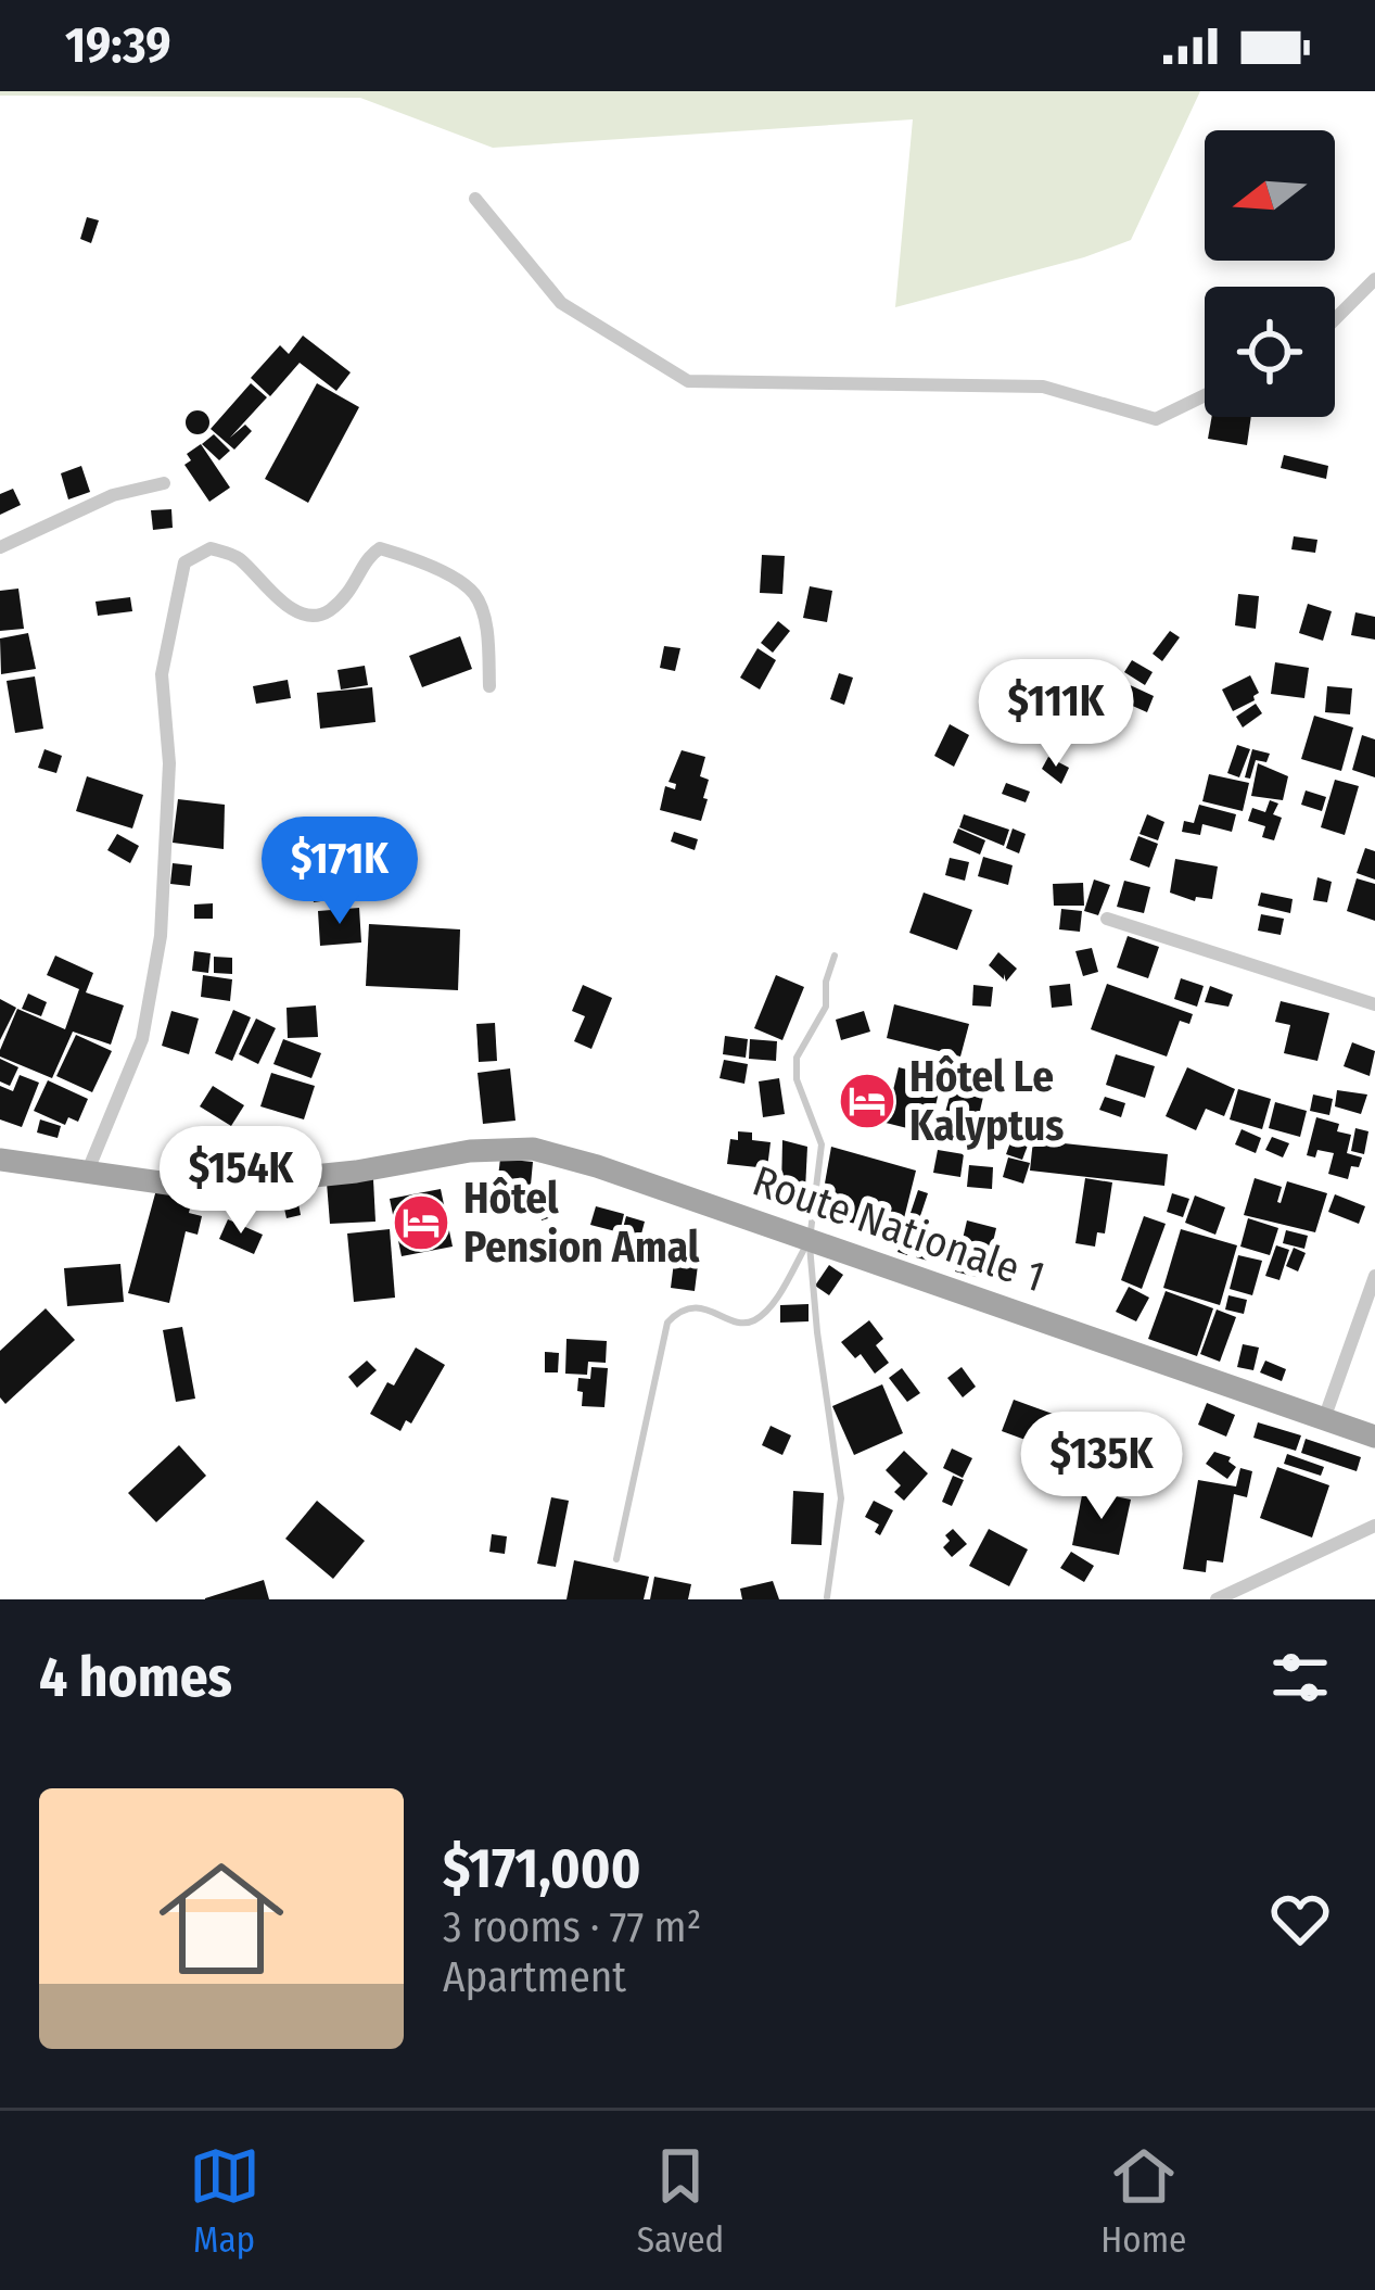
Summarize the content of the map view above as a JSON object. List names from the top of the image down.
{
  "streets": {
    "main road": ["Route Nationale 1"]
  },
  "places": {
    "hotel": ["Hôtel Le Kalyptus", "Hôtel Pension Amal"]
  },
  "north": "left",
  "page": {
    "status": "19:39",
    "price": [
      "$111K",
      "$171K",
      "$154K",
      "$135K"
    ],
    "heading": "4 homes",
    "list": [
      {
        "name": "$171,000",
        "note": "3 rooms · 77 m² · Apartment"
      }
    ],
    "tabs": ["Map", "Saved", "Home"]
  }
}
